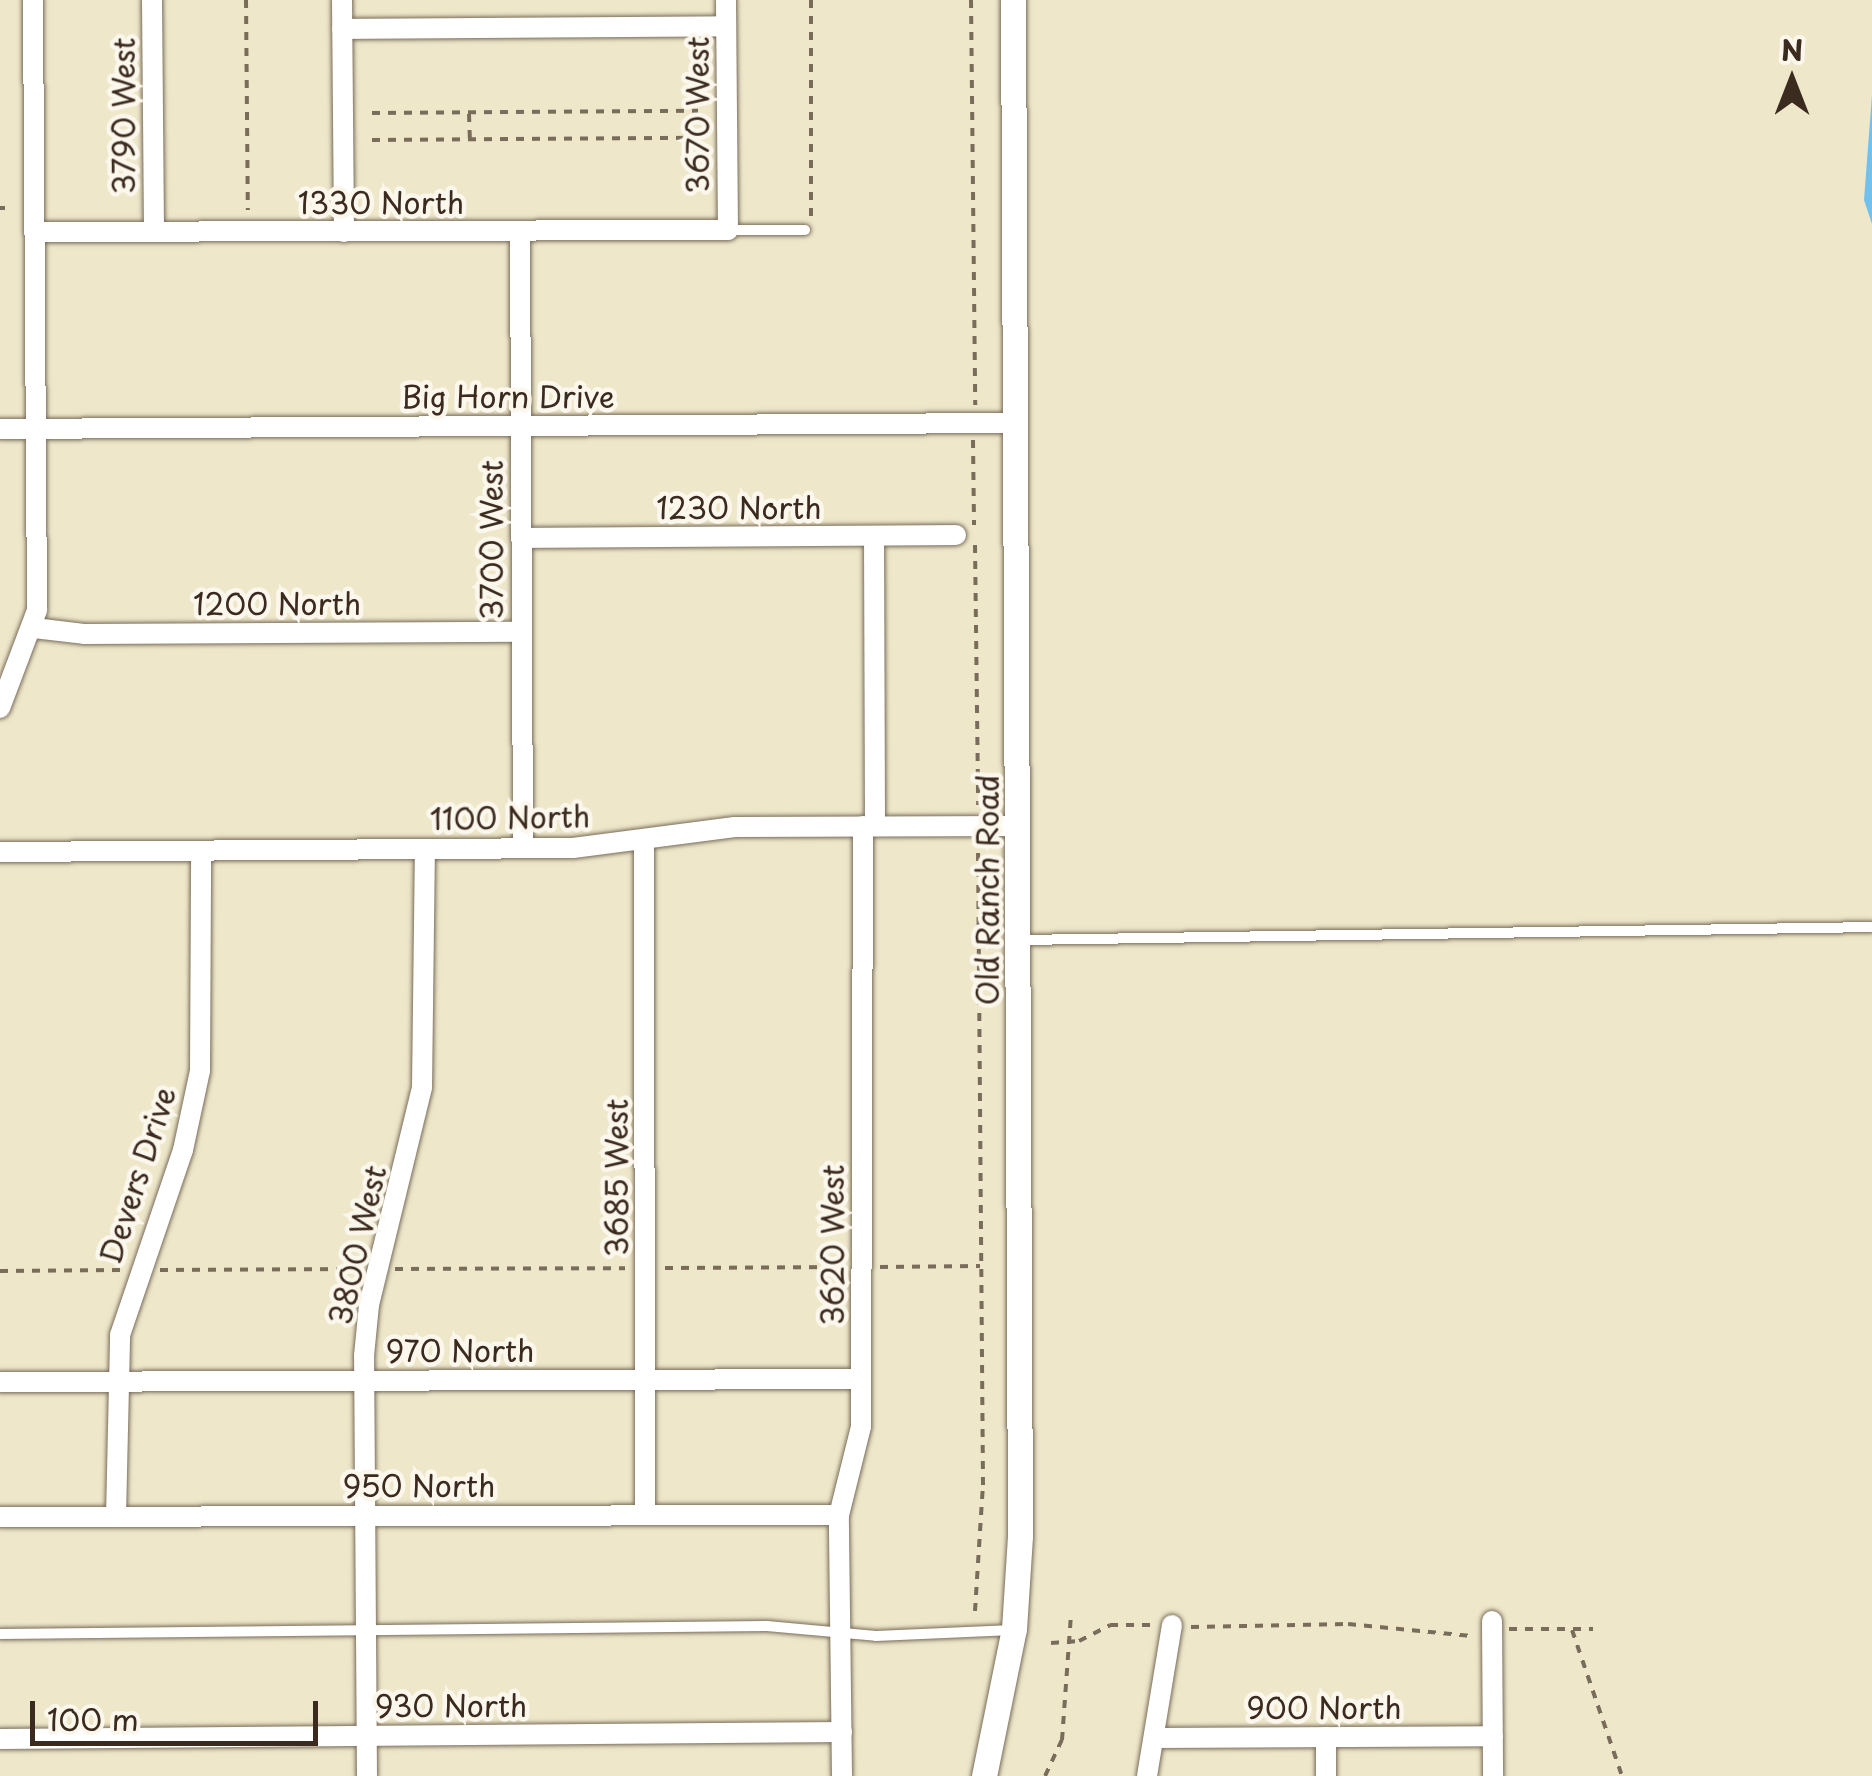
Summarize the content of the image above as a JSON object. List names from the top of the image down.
{
  "streets": {
    "street": [
      "3670 West",
      "3790 West",
      "1330 North",
      "Big Horn Drive",
      "1230 North",
      "3700 West",
      "1200 North",
      "1100 North",
      "Old Ranch Road",
      "Devers Drive",
      "3685 West",
      "3800 West",
      "3620 West",
      "970 North",
      "950 North",
      "930 North",
      "900 North"
    ]
  },
  "crossings": [
    ["3670 West", "1330 North"],
    ["3790 West", "1330 North"],
    ["1330 North", "3700 West"],
    ["Big Horn Drive", "3700 West"],
    ["Big Horn Drive", "Old Ranch Road"],
    ["1230 North", "3700 West"],
    ["1230 North", "3620 West"],
    ["3700 West", "1200 North"],
    ["3700 West", "1100 North"],
    ["1100 North", "Old Ranch Road"],
    ["1100 North", "Devers Drive"],
    ["1100 North", "3685 West"],
    ["1100 North", "3800 West"],
    ["1100 North", "3620 West"],
    ["Devers Drive", "970 North"],
    ["Devers Drive", "950 North"],
    ["3685 West", "970 North"],
    ["3685 West", "950 North"],
    ["3800 West", "970 North"],
    ["3800 West", "950 North"],
    ["3800 West", "930 North"],
    ["3620 West", "970 North"],
    ["3620 West", "950 North"],
    ["3620 West", "930 North"]
  ],
  "scale_bar": "100 m",
  "north": "top"
}
